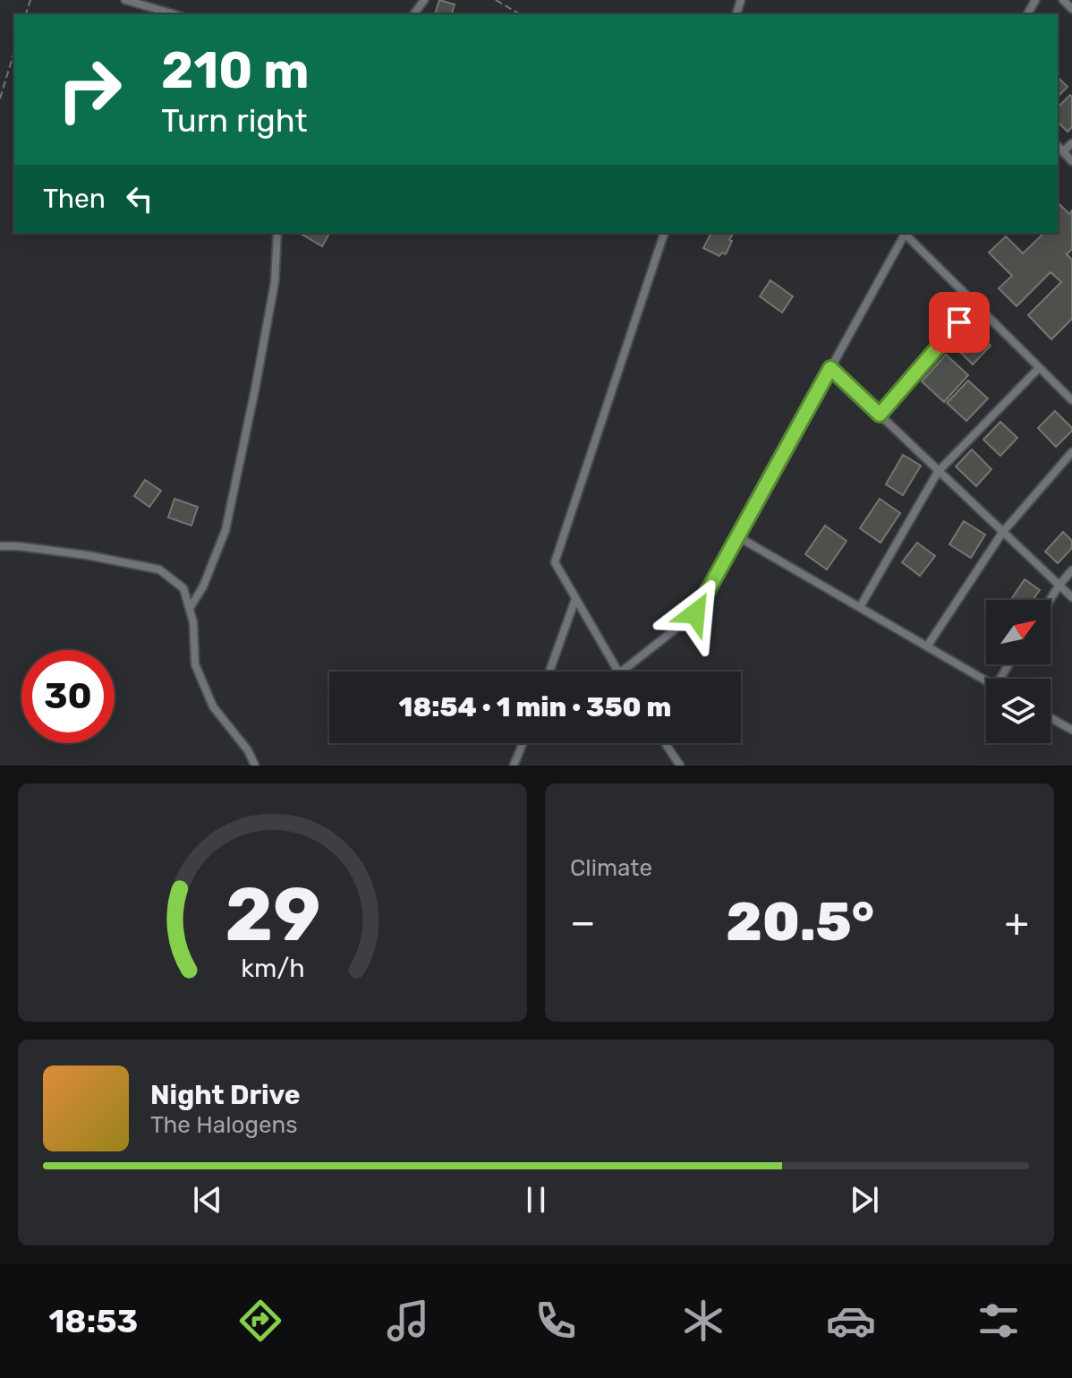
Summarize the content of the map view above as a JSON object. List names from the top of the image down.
{
  "north": "top right",
  "page": {
    "turn": ["210 m", "Turn right"],
    "then": "Then",
    "limit": "30",
    "trip": "18:54 · 1 min · 350 m",
    "tile": "Climate",
    "heat": ["−", "20.5°", "+"],
    "song": ["Night Drive", "The Halogens"],
    "tabs": "18:53",
    "gauge": ["29", "km/h"]
  }
}
